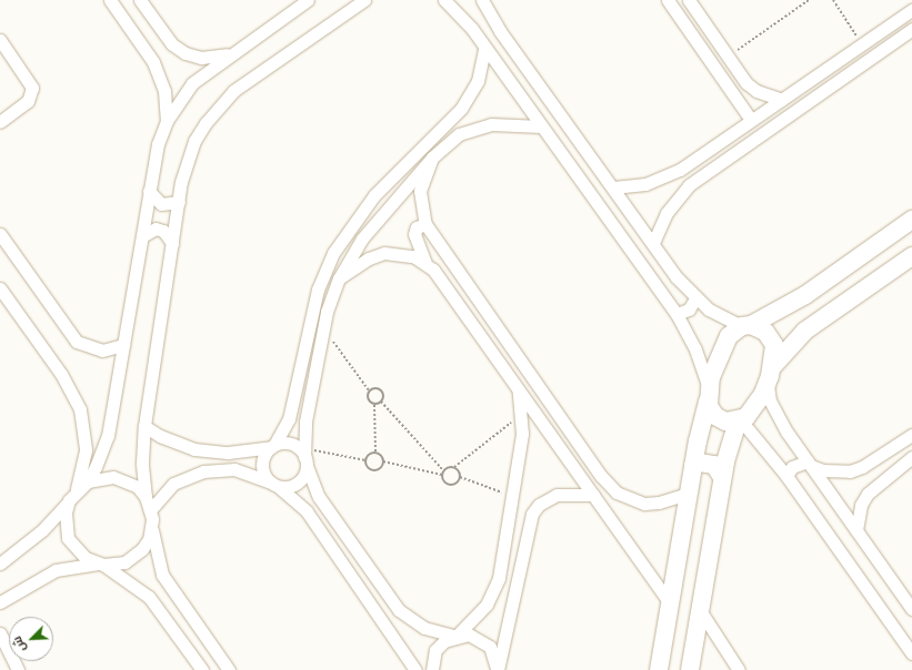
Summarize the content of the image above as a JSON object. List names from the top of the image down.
{
  "north": "bottom left"
}
